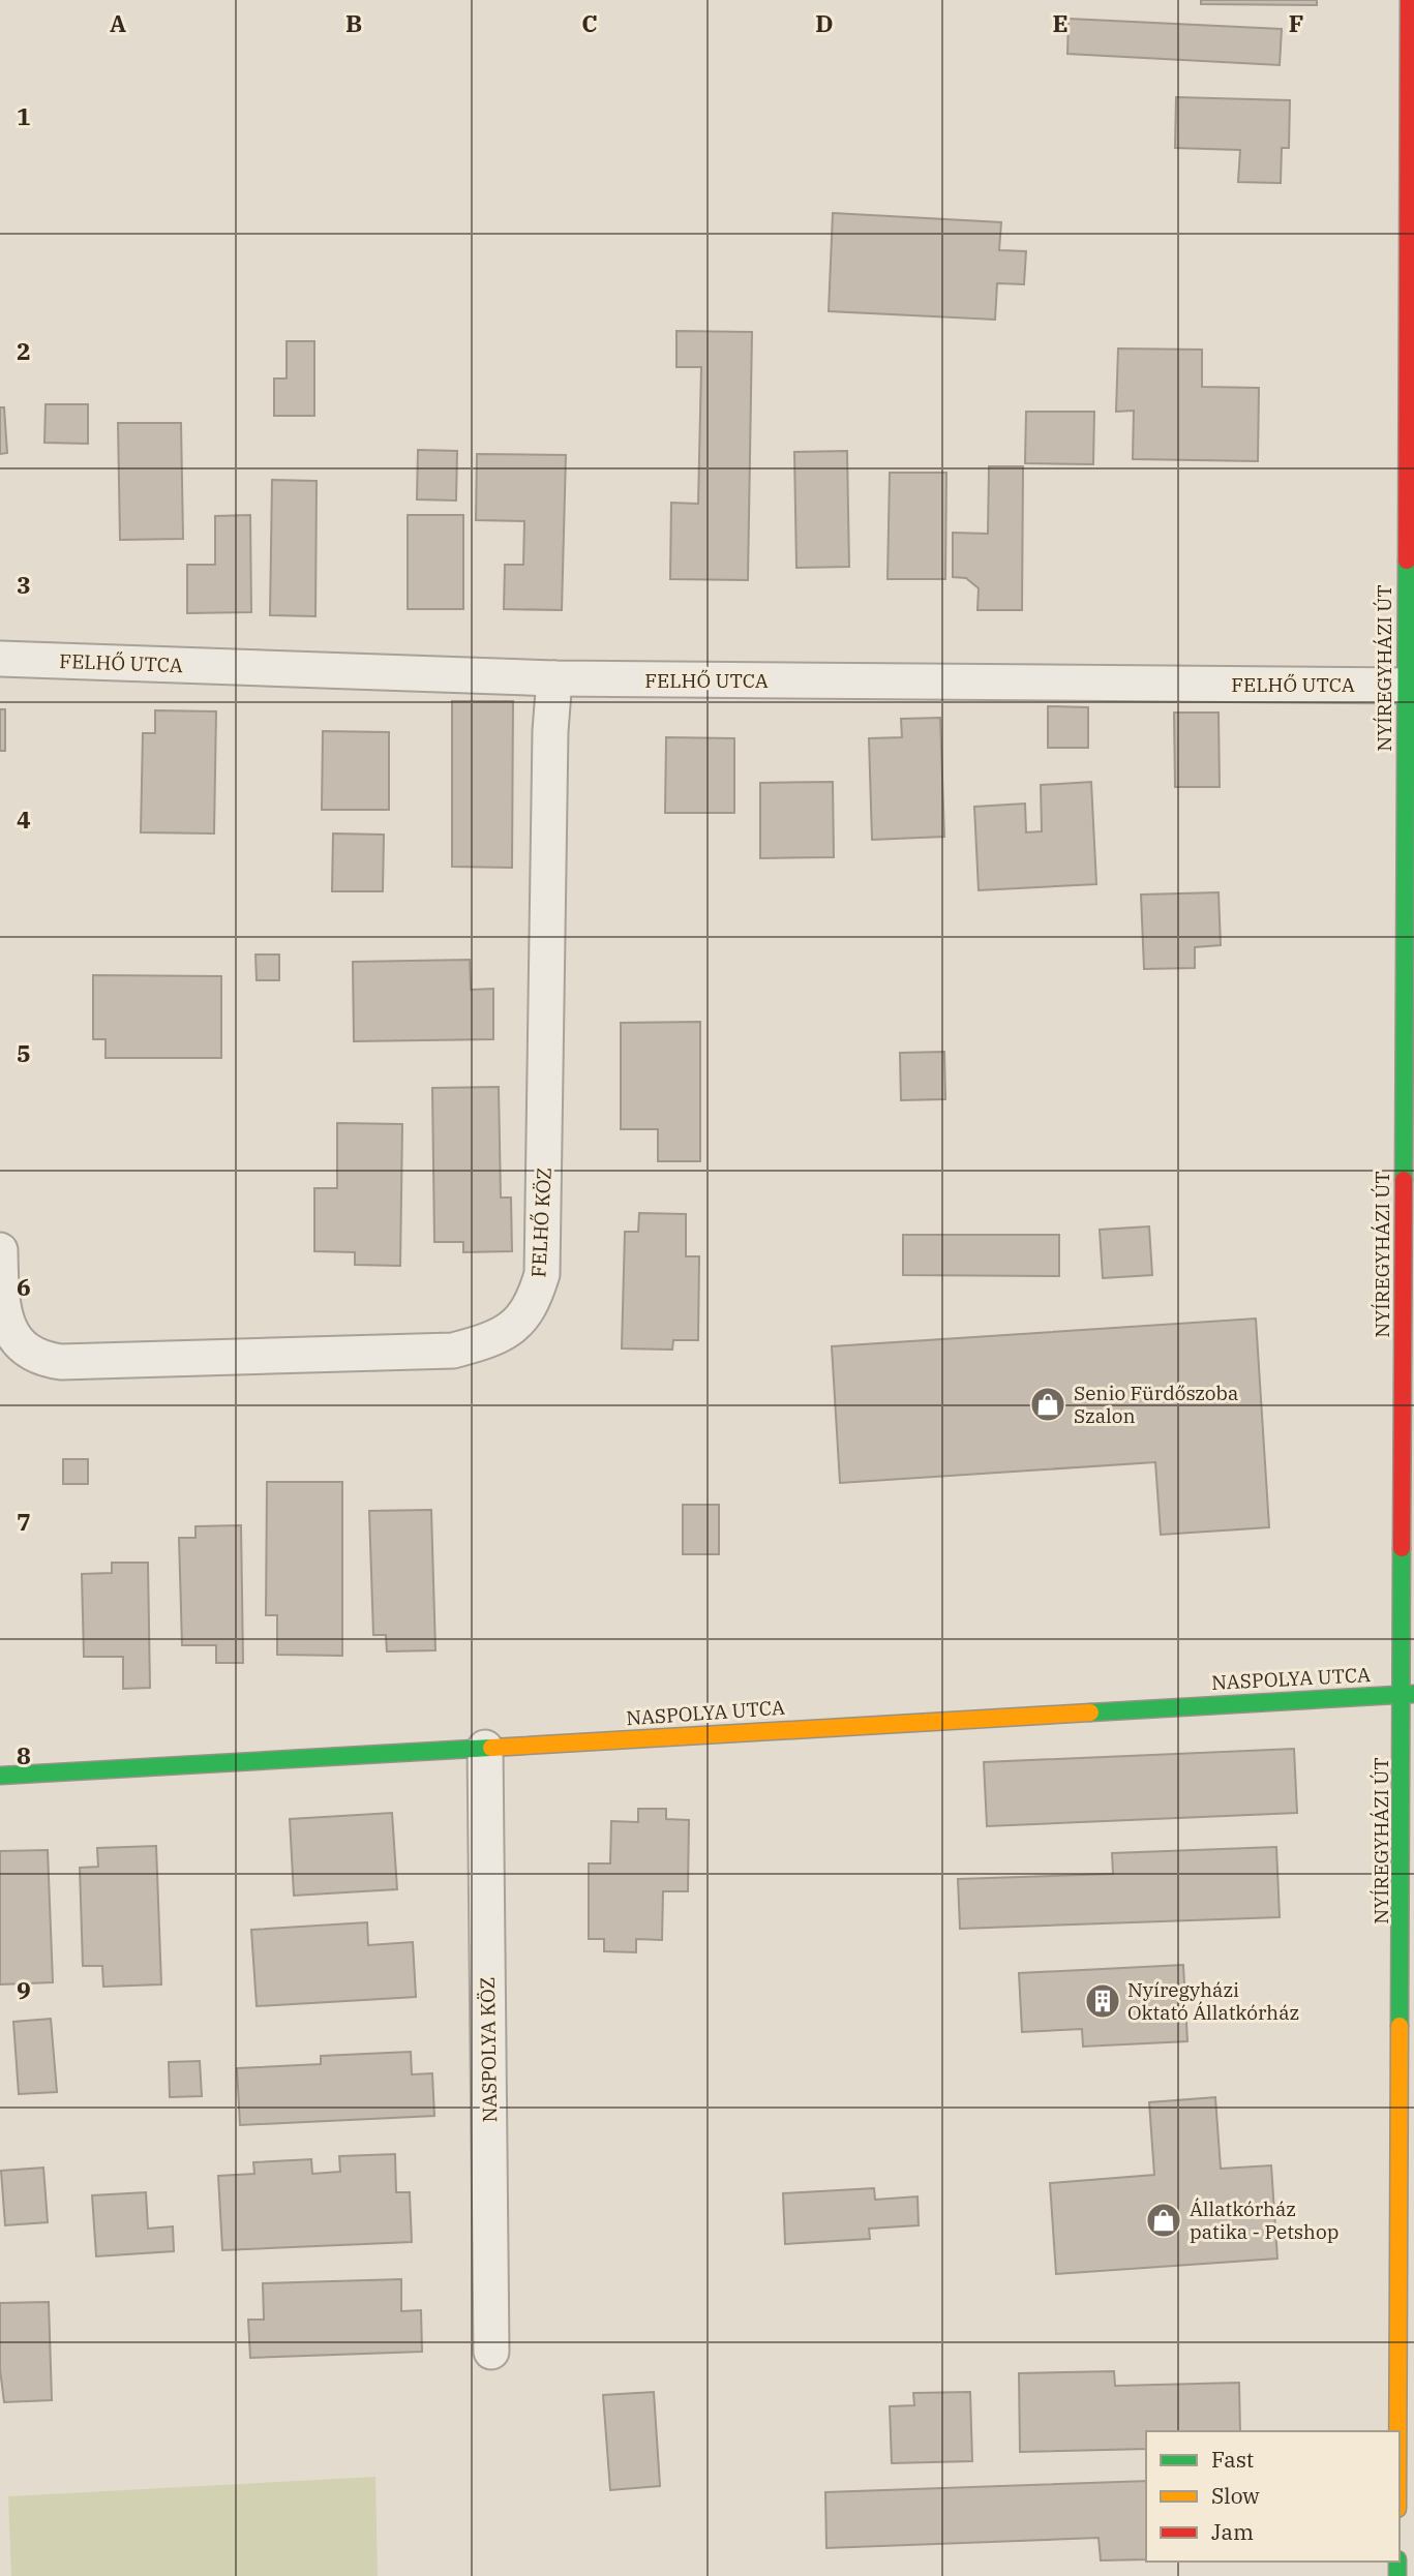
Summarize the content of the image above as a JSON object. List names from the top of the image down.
{
  "streets": {
    "main road": ["NYÍREGYHÁZI ÚT", "NASPOLYA UTCA"],
    "street": ["FELHŐ UTCA", "FELHŐ KÖZ", "NASPOLYA KÖZ"]
  },
  "crossings": [
    ["FELHŐ UTCA", "NYÍREGYHÁZI ÚT"],
    ["FELHŐ UTCA", "FELHŐ KÖZ"],
    ["NYÍREGYHÁZI ÚT", "NASPOLYA UTCA"],
    ["NASPOLYA UTCA", "NASPOLYA KÖZ"]
  ],
  "places": {
    "shop": ["Senio Fürdőszoba Szalon", "Állatkórház patika - Petshop"],
    "building": ["Nyíregyházi Oktató Állatkórház"]
  },
  "legend": ["Fast", "Slow", "Jam"],
  "grid": {
    "columns": [
      "A",
      "B",
      "C",
      "D",
      "E",
      "F"
    ],
    "rows": [
      "1",
      "2",
      "3",
      "4",
      "5",
      "6",
      "7",
      "8",
      "9"
    ]
  }
}
